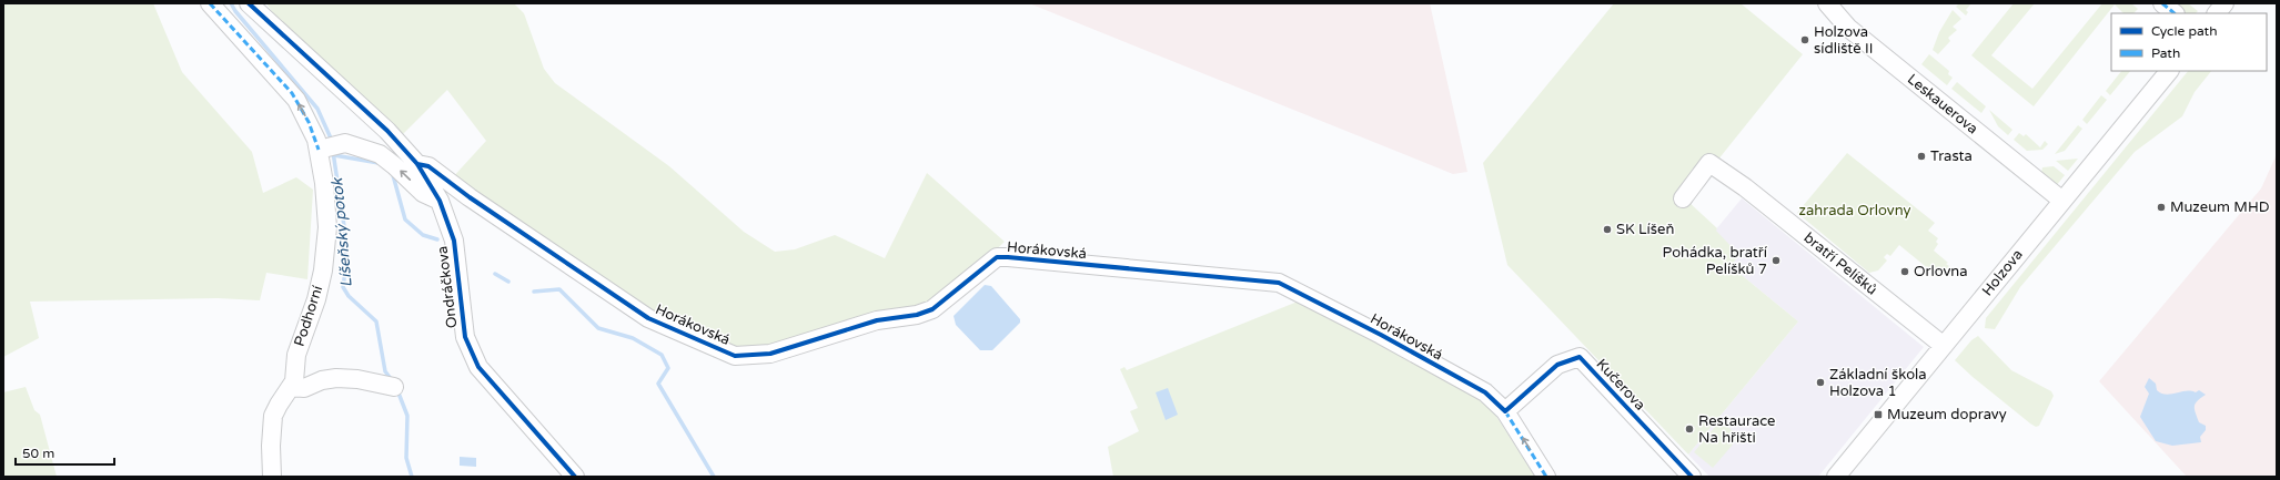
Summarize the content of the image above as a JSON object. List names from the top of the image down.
{
  "streets": {
    "street": [
      "Leskauerova",
      "Horákovská",
      "bratří Pelíšků",
      "Holzova",
      "Ondráčkova",
      "Podhorní",
      "Kučerova"
    ]
  },
  "crossings": [
    ["Leskauerova", "Holzova"],
    ["Horákovská", "Ondráčkova"],
    ["Horákovská", "Kučerova"],
    ["bratří Pelíšků", "Holzova"]
  ],
  "water": ["Líšeňský potok"],
  "parks": ["zahrada Orlovny"],
  "places": {
    "other": [
      "Holzova sídliště II",
      "Trasta",
      "Muzeum MHD",
      "SK Líšeň",
      "Pohádka, bratří Pelíšků 7",
      "Orlovna",
      "Základní škola Holzova 1",
      "Restaurace Na hřišti"
    ],
    "transit": ["Muzeum dopravy"]
  },
  "legend": ["Cycle path", "Path"],
  "scale_bar": "50 m"
}
